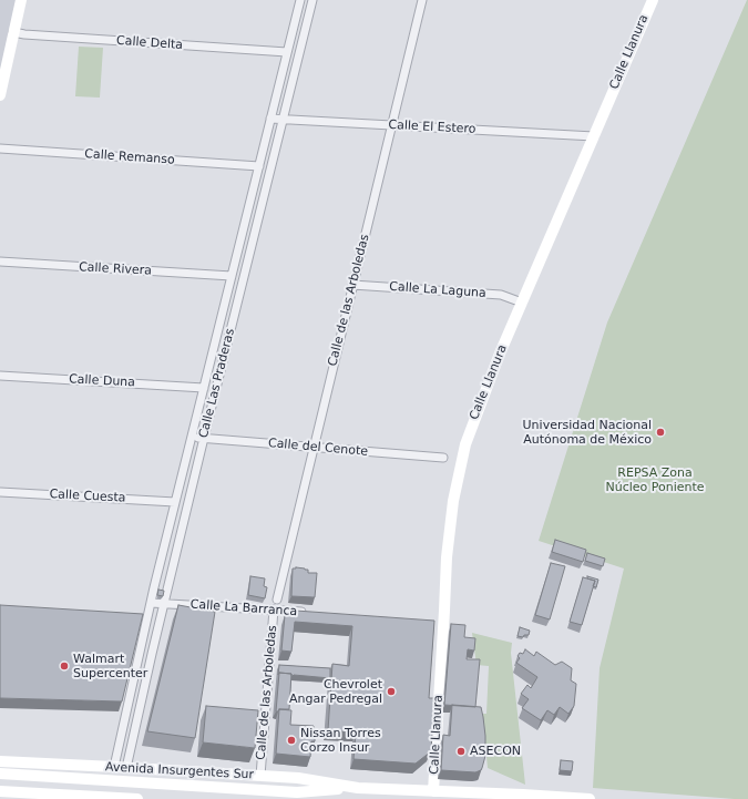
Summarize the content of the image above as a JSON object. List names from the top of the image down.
{
  "streets": {
    "main road": ["Calle Llanura", "Avenida Insurgentes Sur"],
    "street": [
      "Calle Delta",
      "Calle El Estero",
      "Calle Remanso",
      "Calle Rivera",
      "Calle La Laguna",
      "Calle de las Arboledas",
      "Calle Duna",
      "Calle Las Praderas",
      "Calle del Cenote",
      "Calle Cuesta",
      "Calle La Barranca"
    ]
  },
  "crossings": [
    ["Calle Delta", "Calle Las Praderas"],
    ["Calle Llanura", "Calle El Estero"],
    ["Calle Llanura", "Calle La Laguna"],
    ["Calle Llanura", "Avenida Insurgentes Sur"],
    ["Calle El Estero", "Calle de las Arboledas"],
    ["Calle El Estero", "Calle Las Praderas"],
    ["Calle Remanso", "Calle Las Praderas"],
    ["Calle Rivera", "Calle Las Praderas"],
    ["Calle La Laguna", "Calle de las Arboledas"],
    ["Calle de las Arboledas", "Calle del Cenote"],
    ["Calle de las Arboledas", "Calle La Barranca"],
    ["Calle de las Arboledas", "Avenida Insurgentes Sur"],
    ["Calle Duna", "Calle Las Praderas"],
    ["Calle Las Praderas", "Calle del Cenote"],
    ["Calle Las Praderas", "Calle Cuesta"],
    ["Calle Las Praderas", "Calle La Barranca"],
    ["Calle Las Praderas", "Avenida Insurgentes Sur"]
  ],
  "parks": ["REPSA Zona Núcleo Poniente"],
  "places": [
    "Universidad Nacional Autónoma de México",
    "Walmart Supercenter",
    "Chevrolet Angar Pedregal",
    "Nissan Torres Corzo Insur",
    "ASECON"
  ]
}
